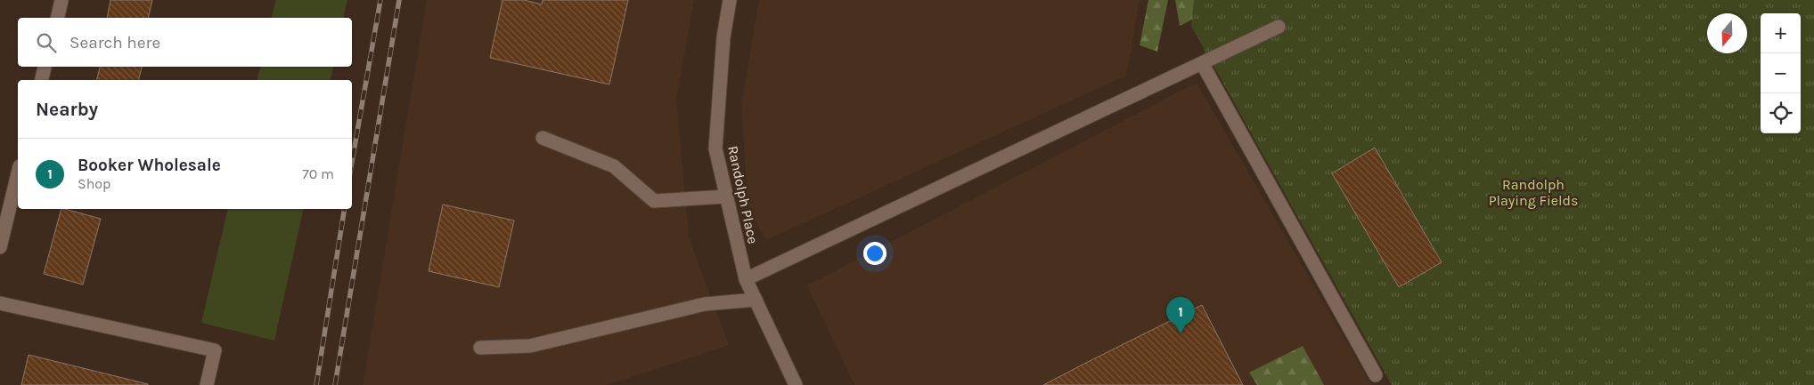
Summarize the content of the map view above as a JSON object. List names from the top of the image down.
{
  "streets": {
    "street": ["Randolph Place"]
  },
  "parks": ["Randolph Playing Fields"],
  "north": "bottom",
  "page": {
    "map_buttons": ["+", "−"],
    "search": "Search here",
    "heading": "Nearby",
    "list": [
      {
        "mark": "1",
        "name": "Booker Wholesale",
        "note": "Shop",
        "value": "70 m"
      }
    ],
    "pins": "1"
  }
}
